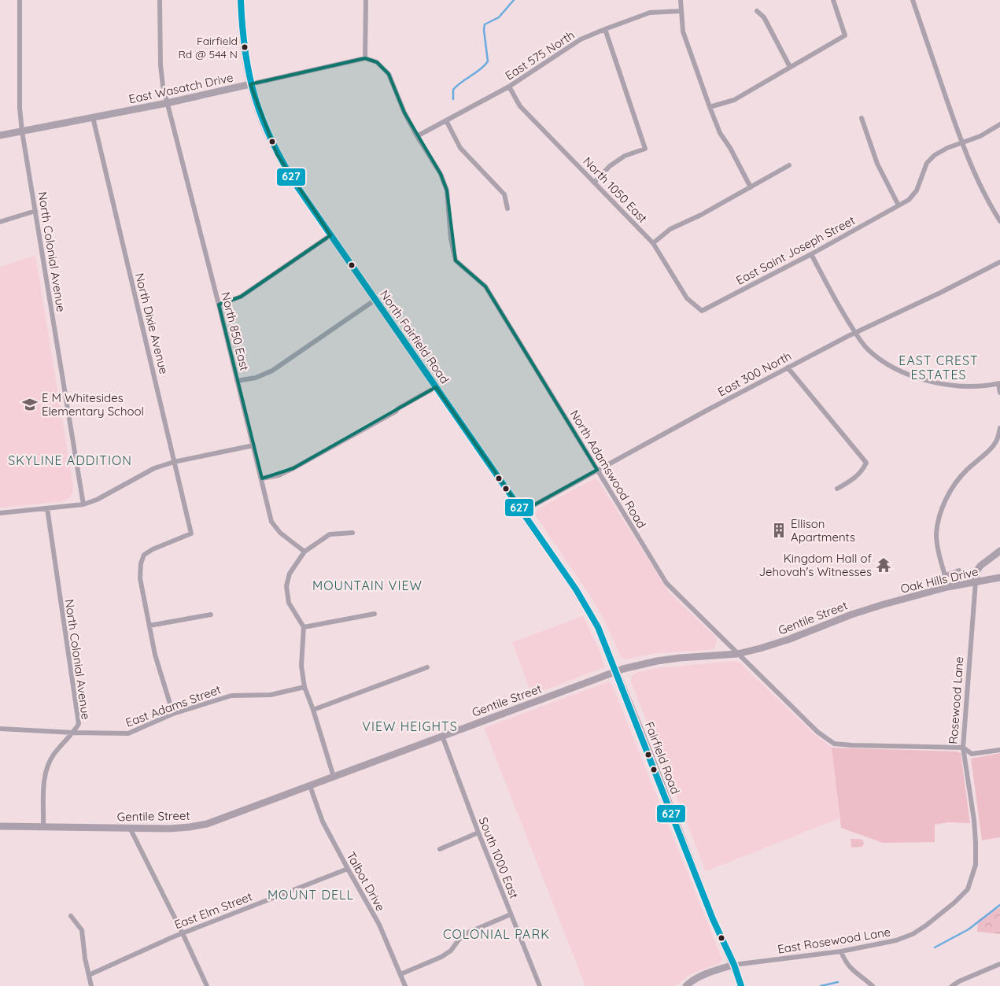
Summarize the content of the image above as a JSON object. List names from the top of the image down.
{
  "streets": {
    "main road": [
      "North Fairfield Road",
      "Oak Hills Drive",
      "Gentile Street",
      "Fairfield Road"
    ],
    "street": [
      "East 575 North",
      "East Wasatch Drive",
      "North 1050 East",
      "East Saint Joseph Street",
      "North Colonial Avenue",
      "North Dixie Avenue",
      "North 850 East",
      "East 300 North",
      "North Adamswood Road",
      "Rosewood Lane",
      "East Adams Street",
      "South 1000 East",
      "Talbot Drive",
      "East Elm Street",
      "East Rosewood Lane"
    ]
  },
  "crossings": [
    ["East 575 North", "North 1050 East"],
    ["East 575 North", "North Adamswood Road"],
    ["East Wasatch Drive", "North Colonial Avenue"],
    ["East Wasatch Drive", "North Dixie Avenue"],
    ["East Wasatch Drive", "North 850 East"],
    ["East Wasatch Drive", "North Fairfield Road"],
    ["East Wasatch Drive", "North Adamswood Road"],
    ["North 1050 East", "East Saint Joseph Street"],
    ["North Colonial Avenue", "Gentile Street"],
    ["North Colonial Avenue", "East Adams Street"],
    ["North Fairfield Road", "East 300 North"],
    ["North Fairfield Road", "Fairfield Road"],
    ["East 300 North", "North Adamswood Road"],
    ["North Adamswood Road", "Gentile Street"],
    ["North Adamswood Road", "Rosewood Lane"],
    ["Oak Hills Drive", "Gentile Street"],
    ["Oak Hills Drive", "Rosewood Lane"],
    ["Gentile Street", "Fairfield Road"],
    ["Gentile Street", "South 1000 East"],
    ["Gentile Street", "Talbot Drive"],
    ["Rosewood Lane", "East Rosewood Lane"],
    ["Fairfield Road", "East Rosewood Lane"],
    ["Talbot Drive", "East Elm Street"]
  ],
  "districts": [
    "EAST CREST ESTATES",
    "SKYLINE ADDITION",
    "MOUNTAIN VIEW",
    "VIEW HEIGHTS",
    "MOUNT DELL",
    "COLONIAL PARK"
  ],
  "places": {
    "other": ["Fairfield Rd @ 544 N"],
    "school or university": ["E M Whitesides Elementary School"],
    "building": ["Ellison Apartments"],
    "temple": ["Kingdom Hall of Jehovah's Witnesses"]
  },
  "lines": ["transit line 627"]
}
